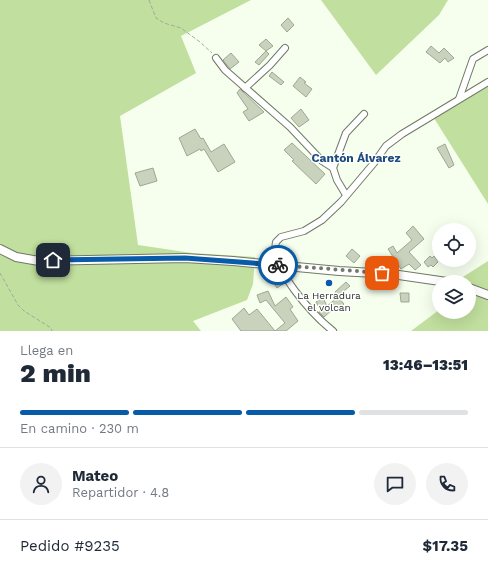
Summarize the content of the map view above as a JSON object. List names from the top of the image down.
{
  "districts": ["Cantón Álvarez"],
  "places": ["La Herradura el volcan"],
  "page": {
    "heading": ["2 min", "Llega en", "13:46–13:51"],
    "panel": [
      "Mateo",
      "Repartidor · 4.8",
      "Pedido #9235",
      "$17.35"
    ],
    "bar": "En camino · 230 m"
  }
}
